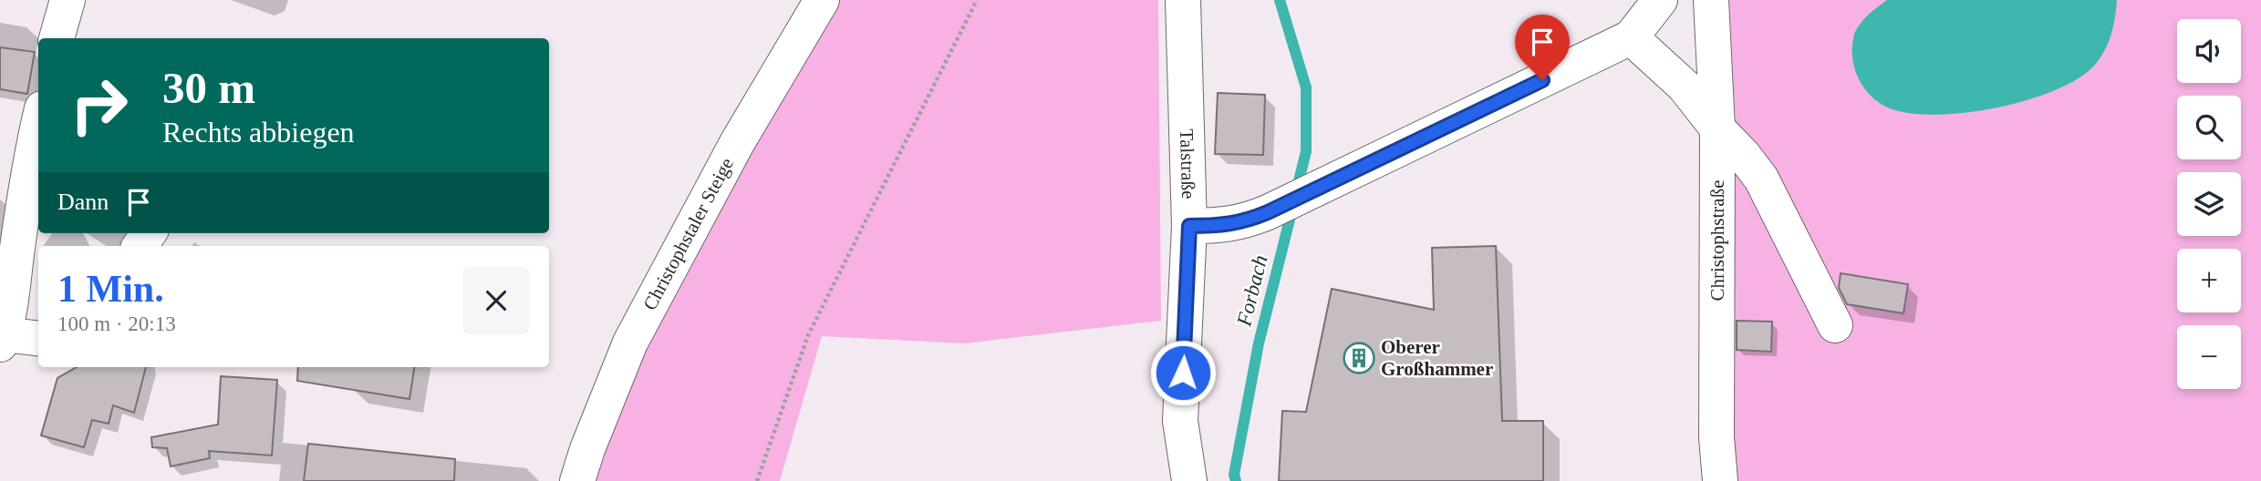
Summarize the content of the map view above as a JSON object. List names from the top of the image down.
{
  "streets": {
    "street": ["Talstraße", "Christophstaler Steige", "Christophstraße"]
  },
  "water": ["Forbach"],
  "places": {
    "building": ["Oberer Großhammer"]
  },
  "page": {
    "map_buttons": ["+", "−"],
    "turn": ["30 m", "Rechts abbiegen"],
    "then": "Dann",
    "heading": ["1 Min.", "100 m · 20:13"]
  }
}
